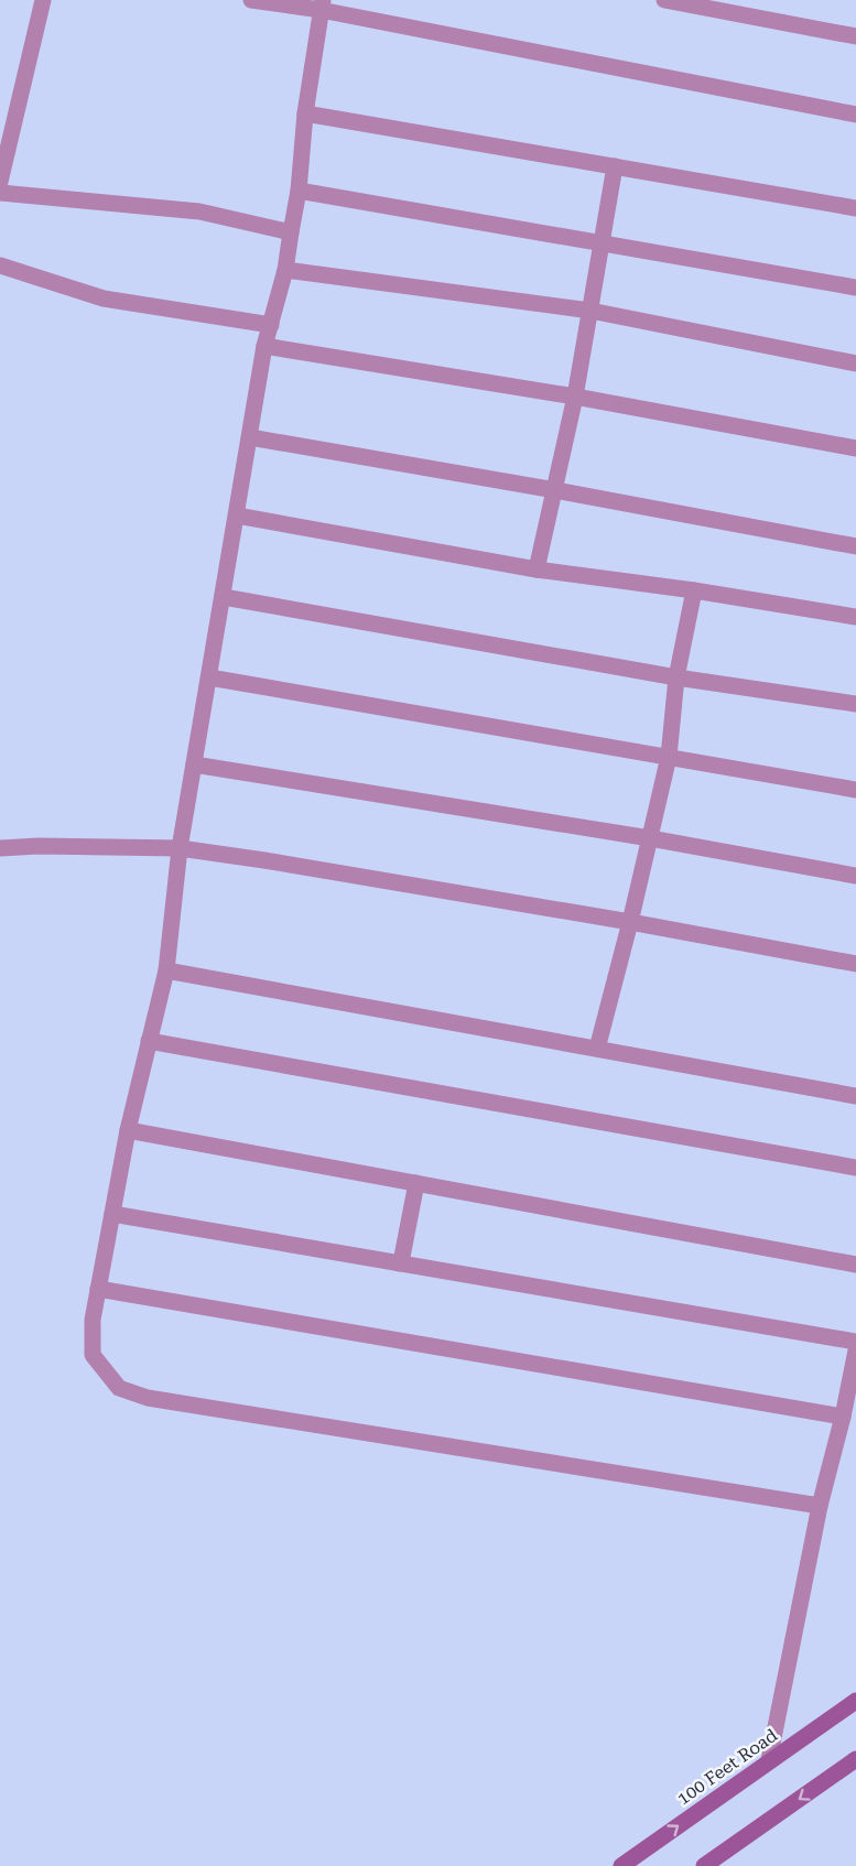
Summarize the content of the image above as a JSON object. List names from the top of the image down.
{
  "streets": {
    "main road": ["100 Feet Road"]
  }
}
